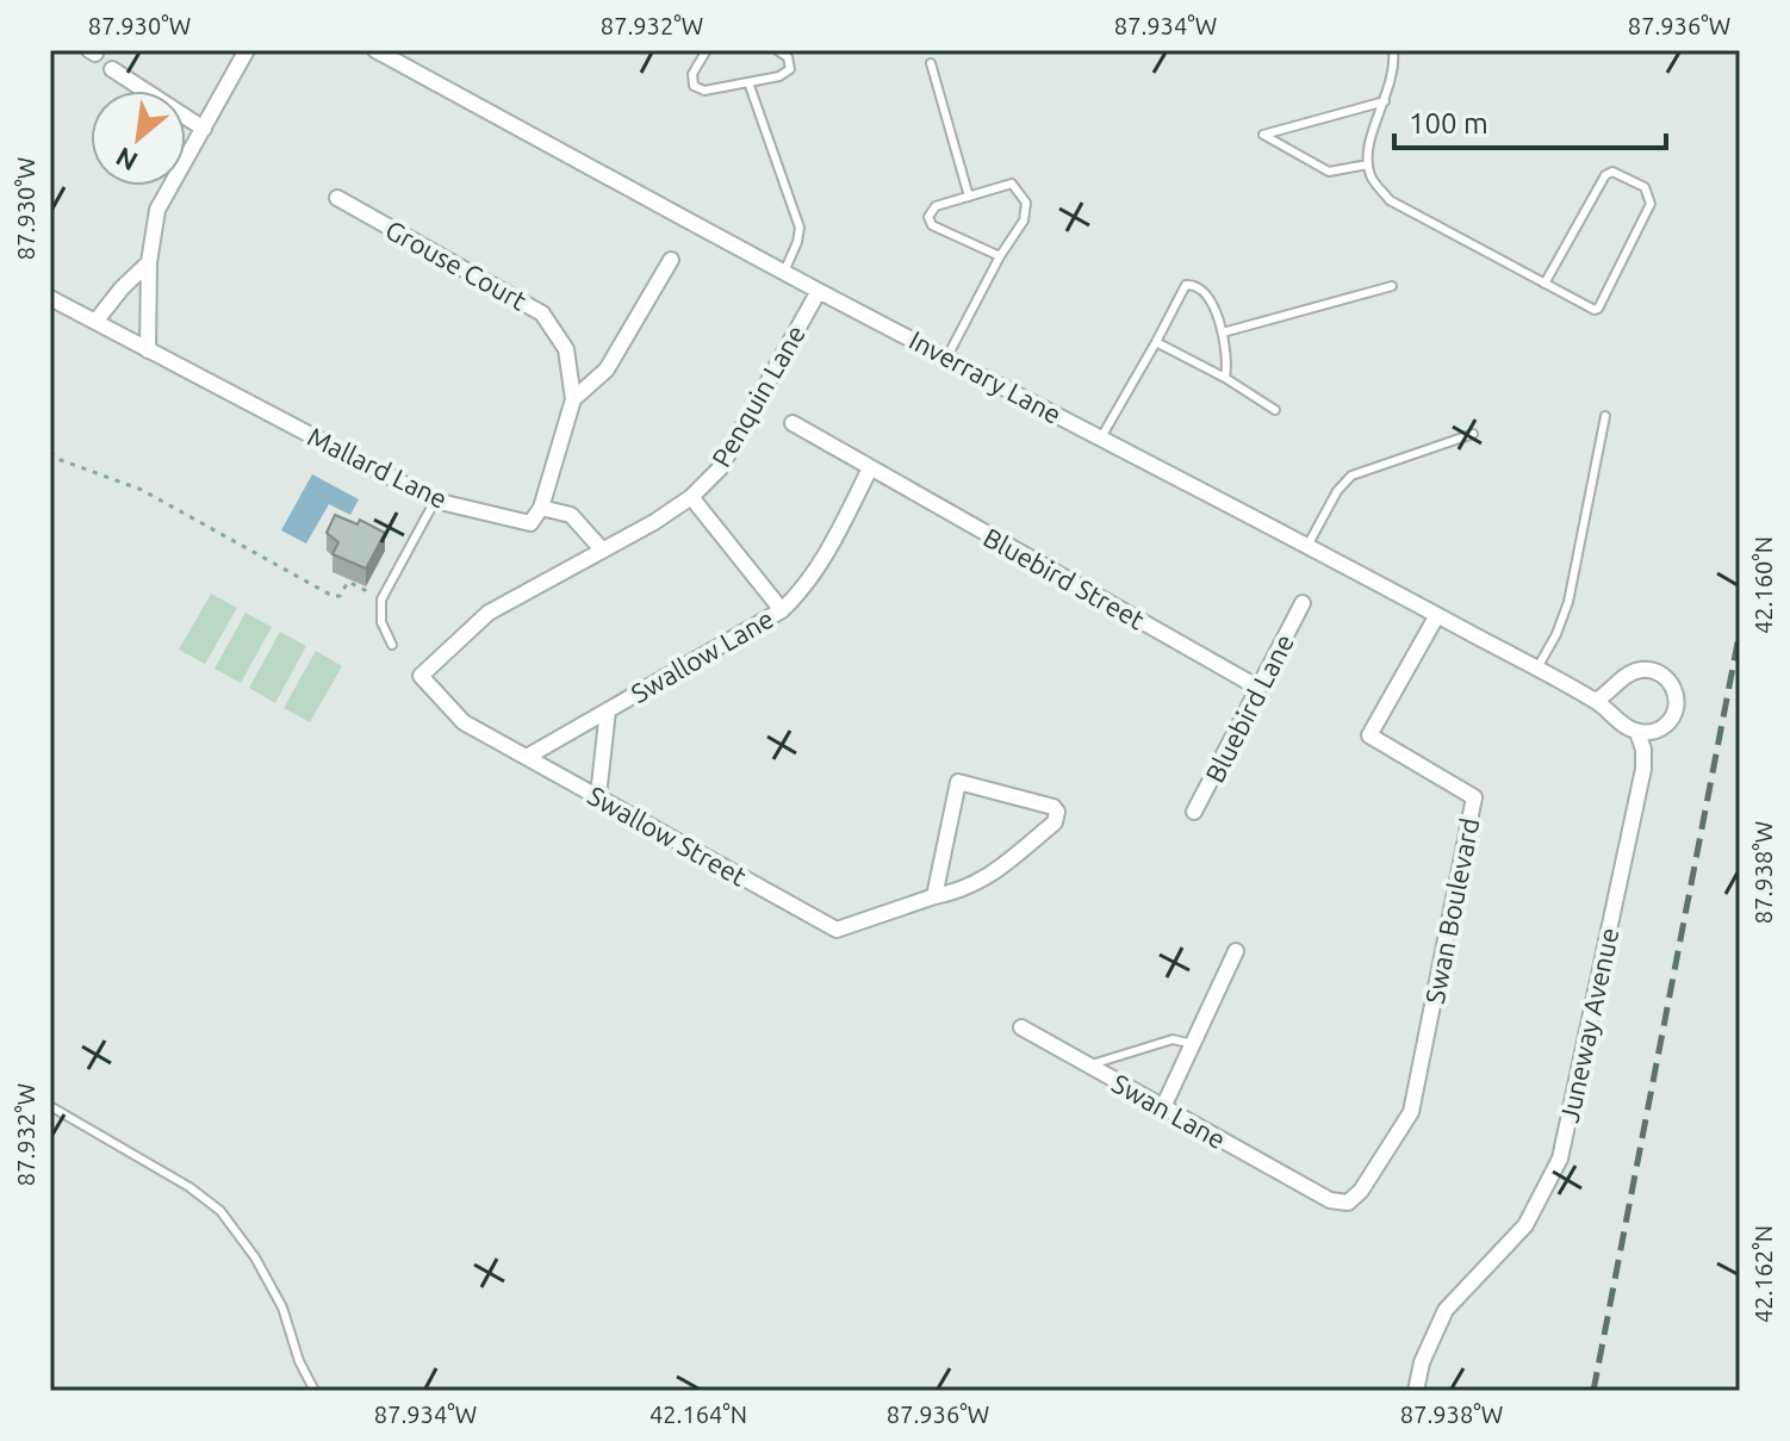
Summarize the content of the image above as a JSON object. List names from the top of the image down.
{
  "streets": {
    "street": [
      "Grouse Court",
      "Inverrary Lane",
      "Penquin Lane",
      "Mallard Lane",
      "Bluebird Street",
      "Swallow Lane",
      "Bluebird Lane",
      "Swallow Street",
      "Swan Boulevard",
      "Juneway Avenue",
      "Swan Lane"
    ]
  },
  "crossings": [
    ["Inverrary Lane", "Penquin Lane"],
    ["Inverrary Lane", "Swan Boulevard"],
    ["Inverrary Lane", "Juneway Avenue"],
    ["Penquin Lane", "Swallow Street"],
    ["Bluebird Street", "Swallow Lane"],
    ["Bluebird Street", "Bluebird Lane"],
    ["Swallow Lane", "Swallow Street"],
    ["Swan Boulevard", "Swan Lane"]
  ],
  "scale_bar": "100 m",
  "north": "bottom left",
  "coordinates": [
    "87.930°W",
    "87.932°W",
    "87.934°W",
    "87.936°W",
    "42.160°N",
    "87.938°W",
    "42.162°N",
    "42.164°N"
  ]
}
